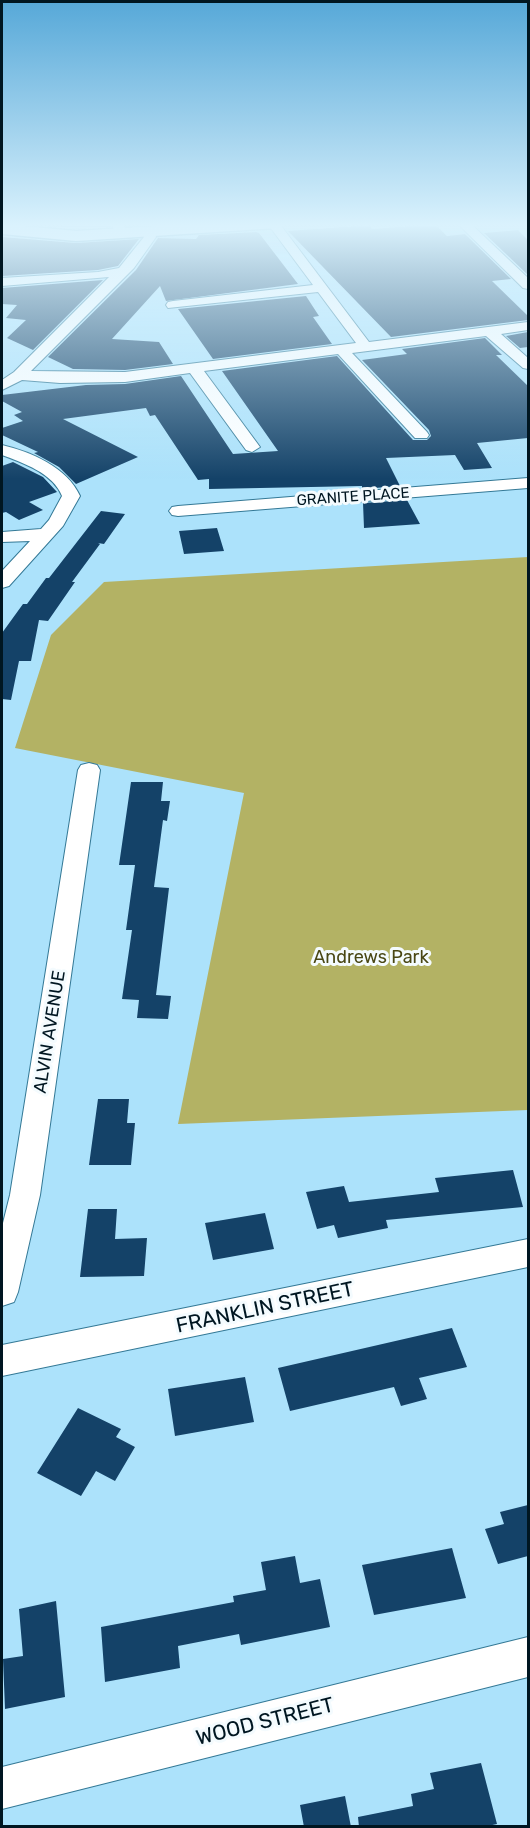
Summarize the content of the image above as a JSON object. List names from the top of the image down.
{
  "streets": {
    "street": [
      "GRANITE PLACE",
      "ALVIN AVENUE",
      "FRANKLIN STREET",
      "WOOD STREET"
    ]
  },
  "parks": ["Andrews Park"]
}
